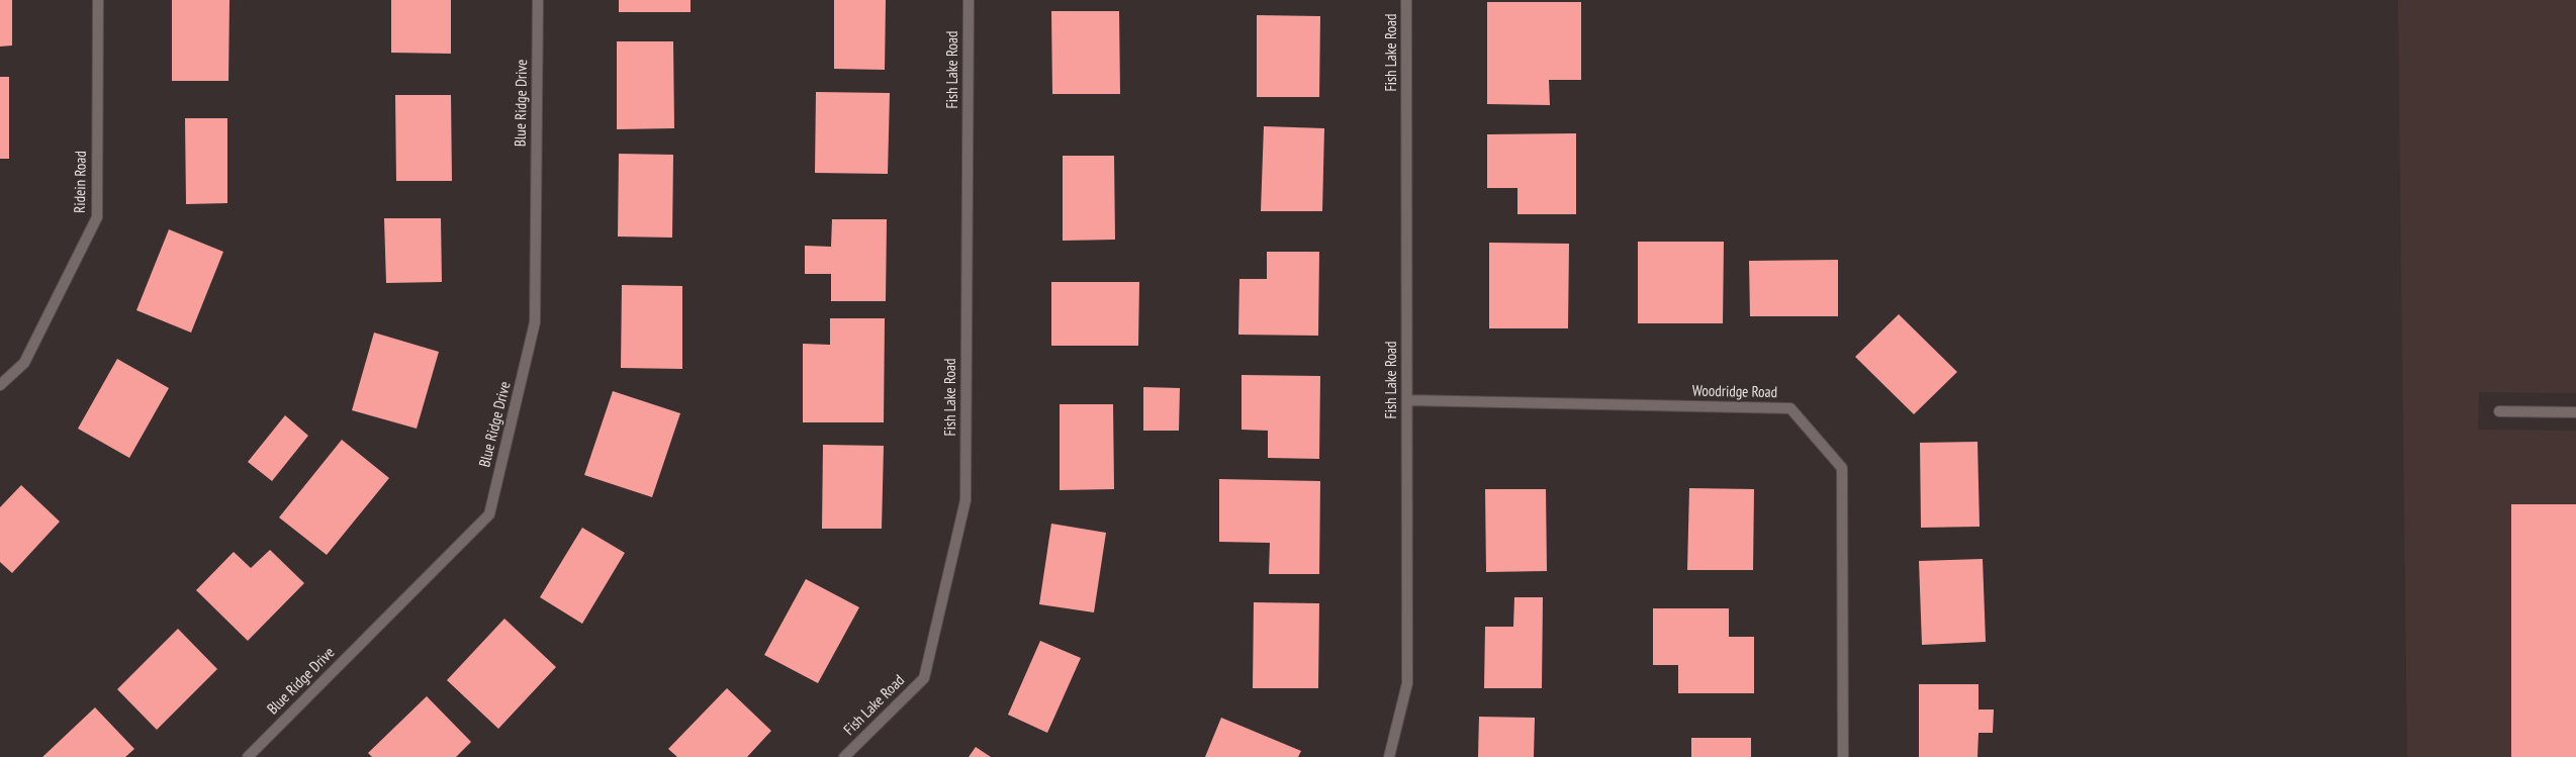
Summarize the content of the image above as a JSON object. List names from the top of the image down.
{
  "streets": {
    "street": [
      "Fish Lake Road",
      "Blue Ridge Drive",
      "Ridein Road",
      "Woodridge Road"
    ]
  },
  "crossings": [
    ["Fish Lake Road", "Woodridge Road"]
  ]
}
